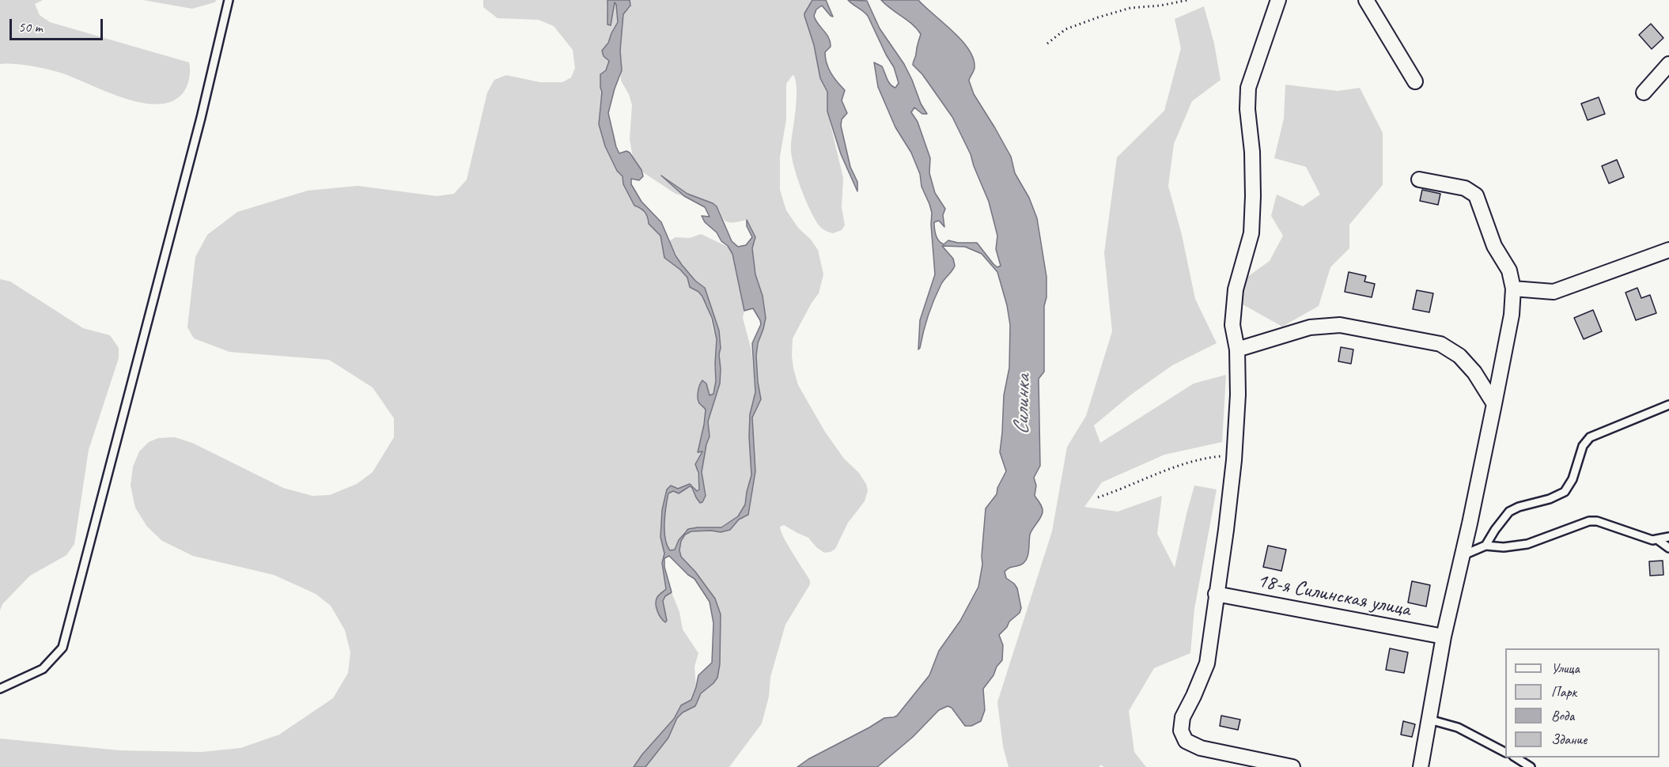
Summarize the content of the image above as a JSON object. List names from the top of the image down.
{
  "streets": {
    "street": ["18-я Силинская улица"]
  },
  "water": ["Силинка"],
  "legend": [
    "Улица",
    "Парк",
    "Вода",
    "Здание"
  ],
  "scale_bar": "50 m"
}
